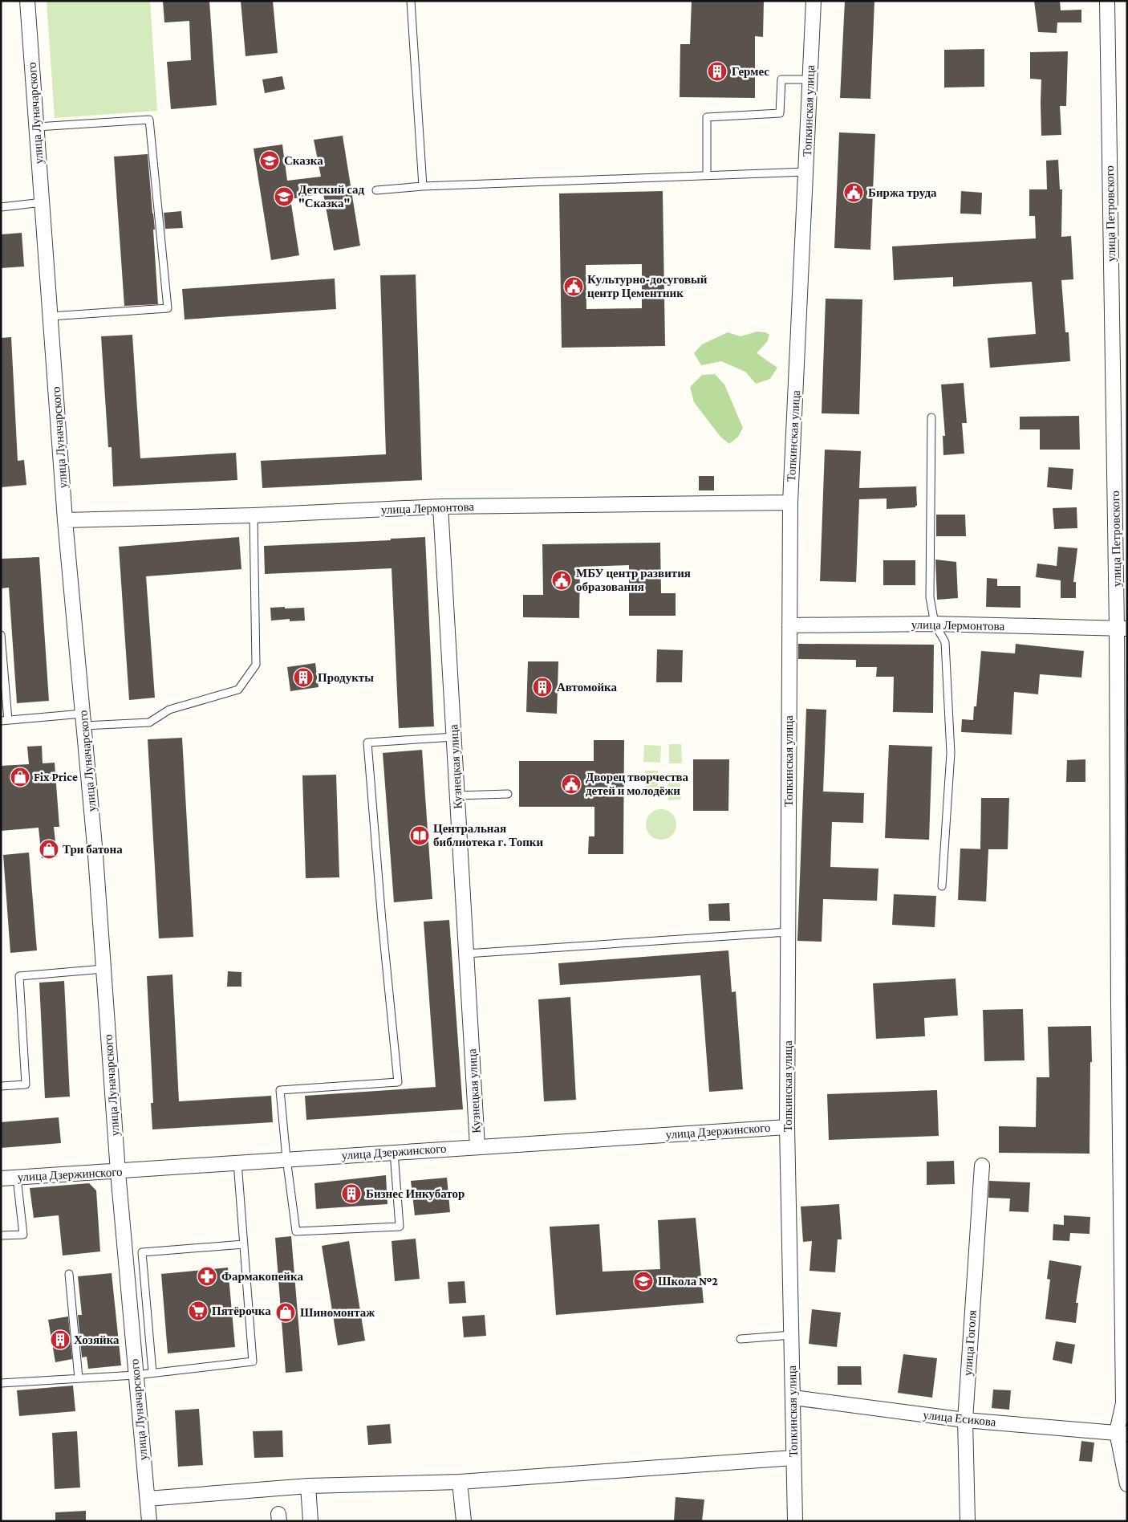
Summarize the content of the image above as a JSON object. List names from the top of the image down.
{
  "streets": {
    "street": [
      "Топкинская улица",
      "улица Луначарского",
      "улица Петровского",
      "улица Лермонтова",
      "Кузнецкая улица",
      "улица Дзержинского",
      "улица Гоголя",
      "улица Есикова"
    ]
  },
  "crossings": [
    ["Топкинская улица", "улица Лермонтова"],
    ["Топкинская улица", "улица Дзержинского"],
    ["Топкинская улица", "улица Есикова"],
    ["улица Луначарского", "улица Лермонтова"],
    ["улица Луначарского", "улица Дзержинского"],
    ["улица Петровского", "улица Лермонтова"],
    ["улица Петровского", "улица Есикова"],
    ["улица Лермонтова", "Кузнецкая улица"],
    ["Кузнецкая улица", "улица Дзержинского"],
    ["улица Гоголя", "улица Есикова"]
  ],
  "places": {
    "building": [
      "Гермес",
      "Продукты",
      "Автомойка",
      "Бизнес Инкубатор",
      "Хозяйка"
    ],
    "school or university": ["Сказка", "Детский сад \"Сказка\"", "Школа №2"],
    "public building": [
      "Биржа труда",
      "Культурно-досуговый центр Цементник",
      "МБУ центр развития образования",
      "Дворец творчества детей и молодёжи"
    ],
    "shop": ["Fix Price", "Три батона", "Шиномонтаж"],
    "library": ["Центральная библиотека г. Топки"],
    "pharmacy": ["Фармакопейка"],
    "supermarket": ["Пятёрочка"]
  }
}
